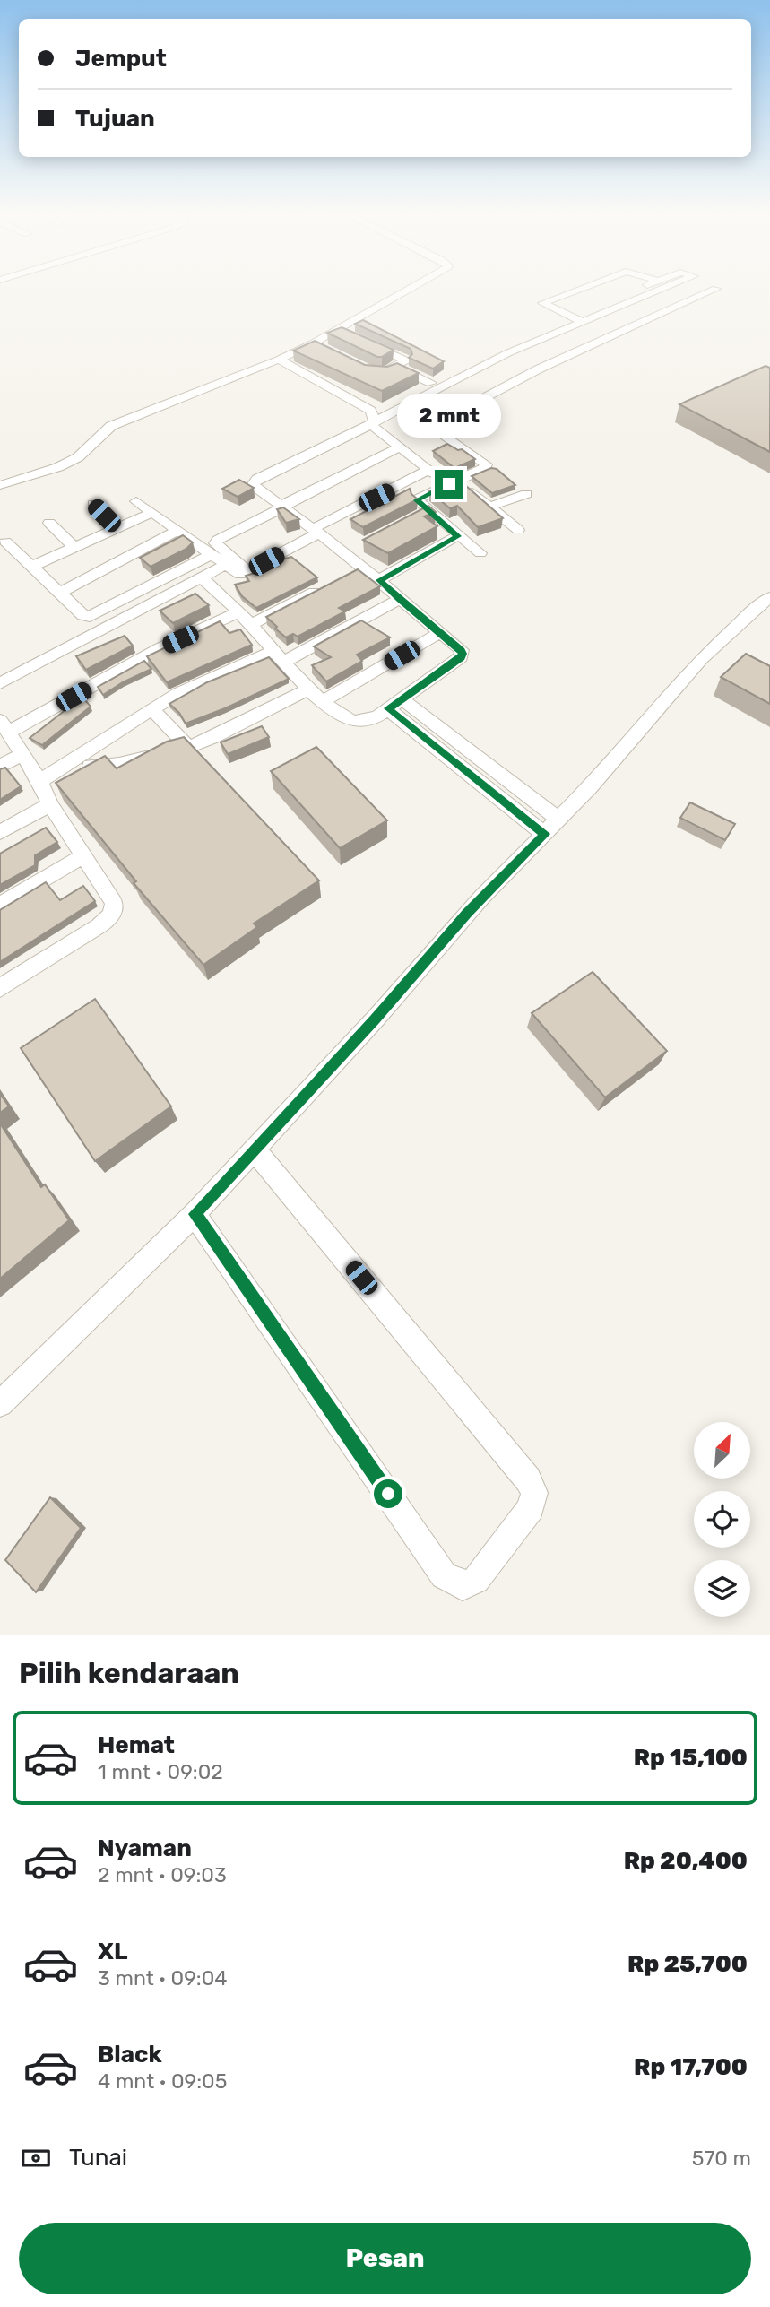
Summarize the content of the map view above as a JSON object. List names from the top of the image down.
{
  "north": "top right",
  "page": {
    "banner": ["Jemput", "Tujuan"],
    "bubble": "2 mnt",
    "heading": "Pilih kendaraan",
    "list": [
      {
        "name": "Hemat",
        "note": "1 mnt · 09:02",
        "value": "Rp 15,100"
      },
      {
        "name": "Nyaman",
        "note": "2 mnt · 09:03",
        "value": "Rp 20,400"
      },
      {
        "name": "XL",
        "note": "3 mnt · 09:04",
        "value": "Rp 25,700"
      },
      {
        "name": "Black",
        "note": "4 mnt · 09:05",
        "value": "Rp 17,700"
      }
    ],
    "pay": ["Tunai", "570 m"],
    "buttons": "Pesan"
  }
}
